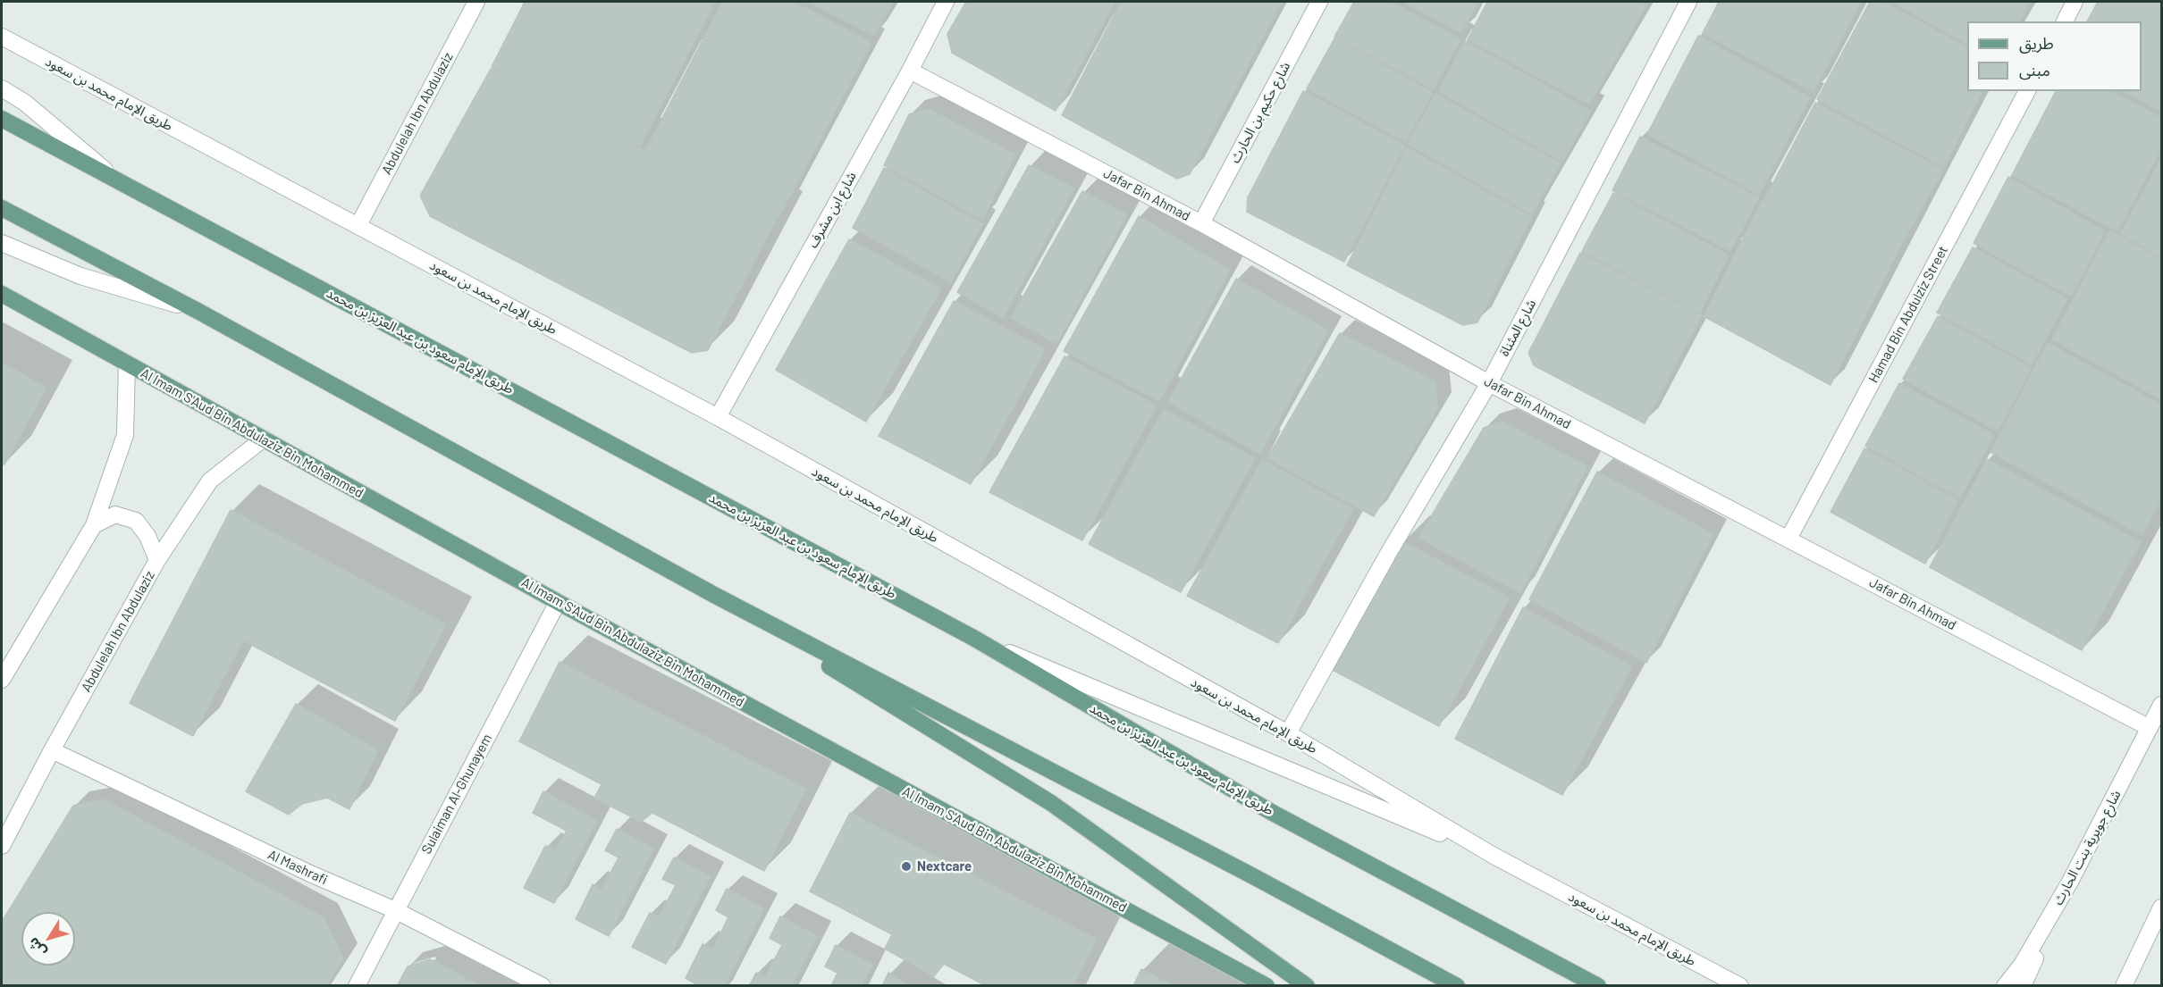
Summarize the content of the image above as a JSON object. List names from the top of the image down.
{
  "streets": {
    "main road": ["طريق الإمام سعود بن عبد العزيز بن محمد", "Al Imam S'Aud Bin Abdulaziz Bin Mohammed"],
    "street": [
      "طريق الإمام محمد بن سعود",
      "شارع حكيم بن الحارث",
      "Abdulelah Ibn Abdulaziz",
      "Jafar Bin Ahmad",
      "شارع ابن مشرف",
      "Hamad Bin Abdulziz Street",
      "شارع المثناة",
      "Sulaiman Al-Ghunayem",
      "شارع جويرية بنت الحارث",
      "Al Mashrafi"
    ]
  },
  "crossings": [
    ["طريق الإمام محمد بن سعود", "Abdulelah Ibn Abdulaziz"],
    ["طريق الإمام محمد بن سعود", "شارع ابن مشرف"],
    ["طريق الإمام محمد بن سعود", "شارع المثناة"],
    ["شارع حكيم بن الحارث", "Jafar Bin Ahmad"],
    ["Abdulelah Ibn Abdulaziz", "Al Imam S'Aud Bin Abdulaziz Bin Mohammed"],
    ["Abdulelah Ibn Abdulaziz", "Al Mashrafi"],
    ["Jafar Bin Ahmad", "شارع ابن مشرف"],
    ["Jafar Bin Ahmad", "Hamad Bin Abdulziz Street"],
    ["Jafar Bin Ahmad", "شارع المثناة"],
    ["Jafar Bin Ahmad", "شارع جويرية بنت الحارث"],
    ["Al Imam S'Aud Bin Abdulaziz Bin Mohammed", "Sulaiman Al-Ghunayem"],
    ["Sulaiman Al-Ghunayem", "Al Mashrafi"]
  ],
  "places": ["Nextcare"],
  "legend": ["طريق", "مبنى"],
  "north": "bottom left"
}
